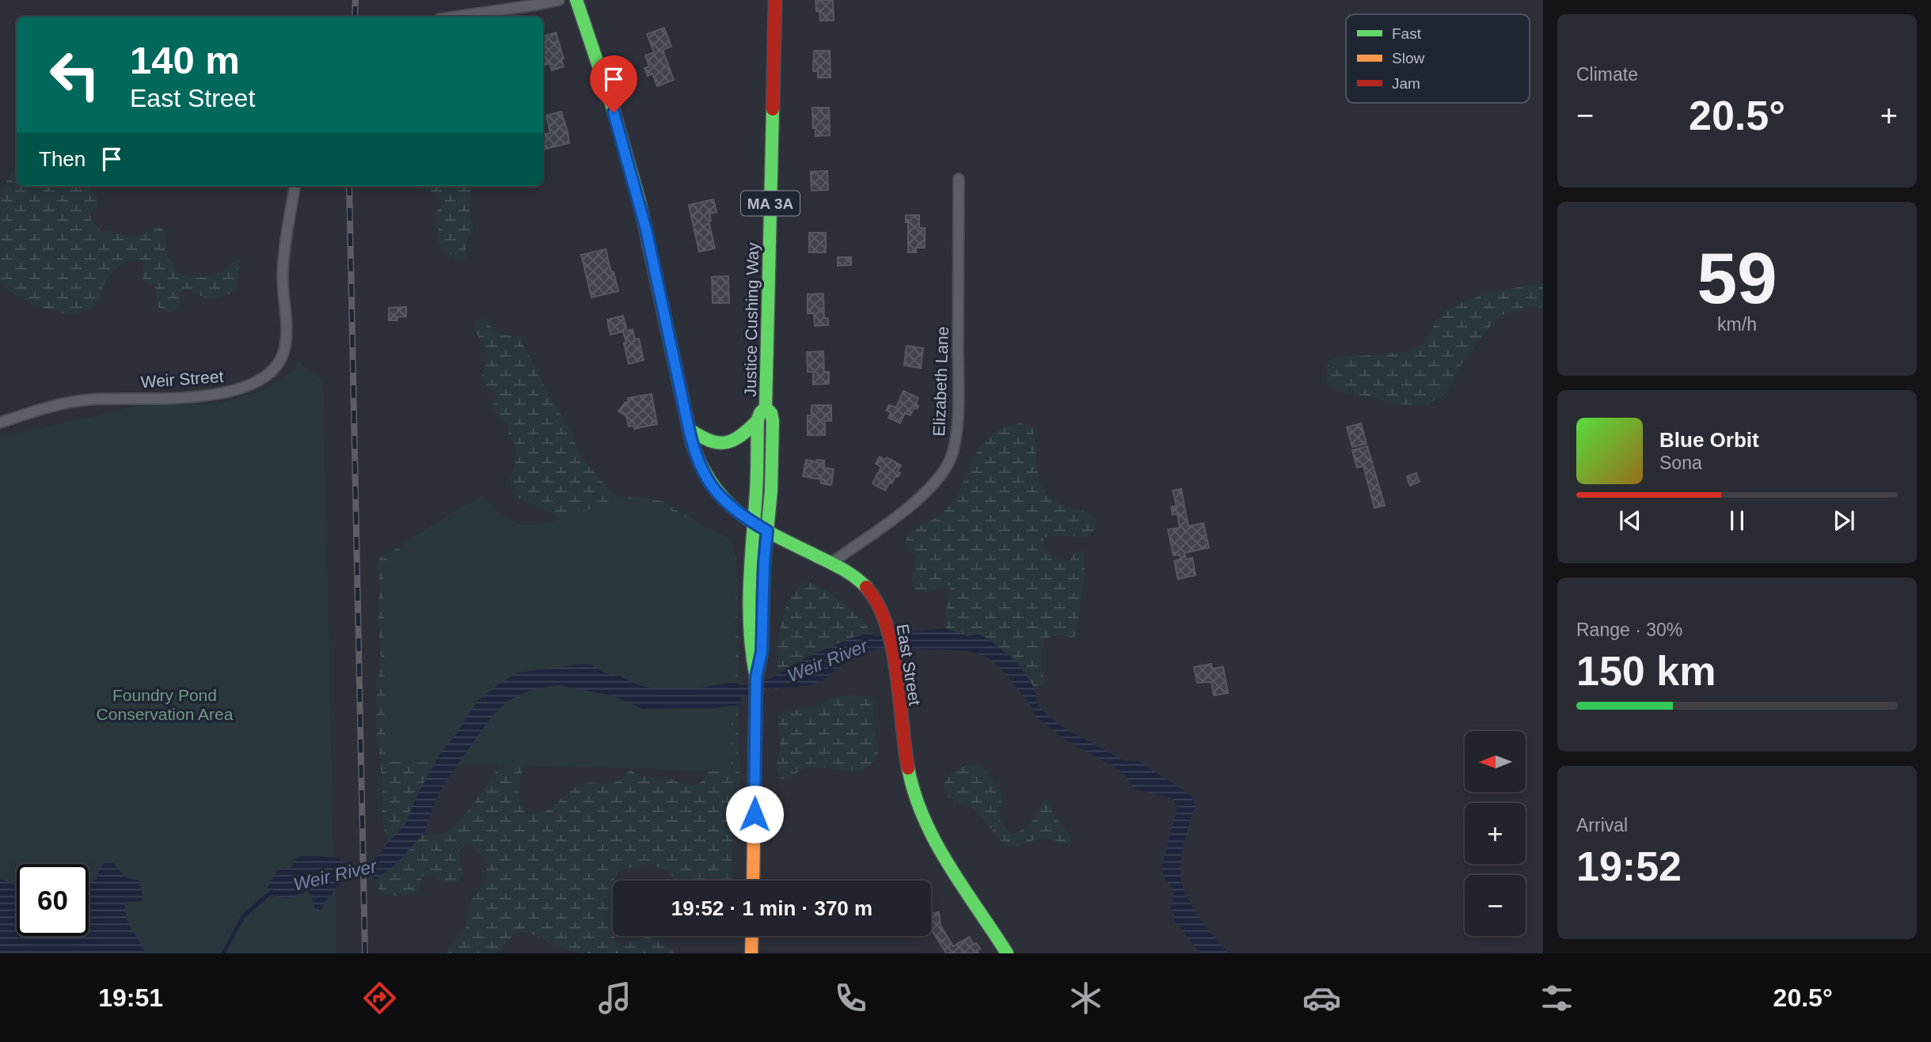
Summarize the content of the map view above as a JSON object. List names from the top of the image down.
{
  "streets": {
    "main road": ["MA 3A", "Justice Cushing Way", "East Street"],
    "street": ["Weir Street", "Elizabeth Lane"]
  },
  "crossings": [
    ["Justice Cushing Way", "East Street"],
    ["Elizabeth Lane", "East Street"]
  ],
  "water": ["Weir River"],
  "parks": ["Foundry Pond Conservation Area"],
  "legend": ["Fast", "Slow", "Jam"],
  "north": "left",
  "page": {
    "tile": [
      "Climate",
      ["59", "km/h"],
      ["Range · 30%", "150 km"],
      ["Arrival", "19:52"]
    ],
    "turn": ["140 m", "East Street"],
    "heat": ["−", "20.5°", "+"],
    "then": "Then",
    "song": ["Blue Orbit", "Sona"],
    "map_buttons": ["+", "−"],
    "limit": "60",
    "trip": "19:52 · 1 min · 370 m",
    "tabs": ["19:51", "20.5°"]
  }
}
